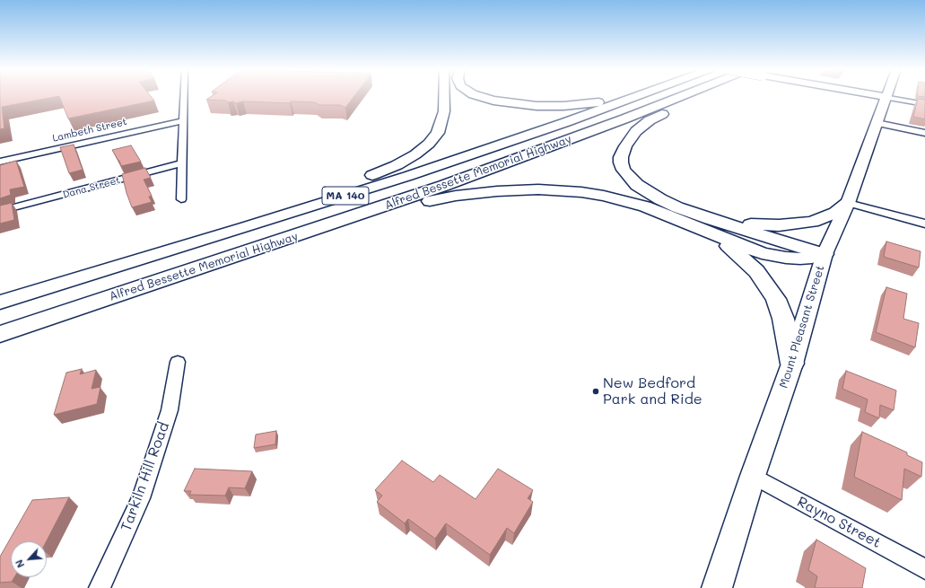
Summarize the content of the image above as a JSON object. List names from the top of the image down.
{
  "streets": {
    "highway": ["Alfred Bessette Memorial Highway", "MA 140"],
    "main road": ["Mount Pleasant Street"],
    "street": [
      "Lambeth Street",
      "Dana Street",
      "Tarkiln Hill Road",
      "Rayno Street"
    ]
  },
  "crossings": [
    ["Mount Pleasant Street", "Rayno Street"]
  ],
  "places": ["New Bedford Park and Ride"],
  "north": "bottom left"
}
